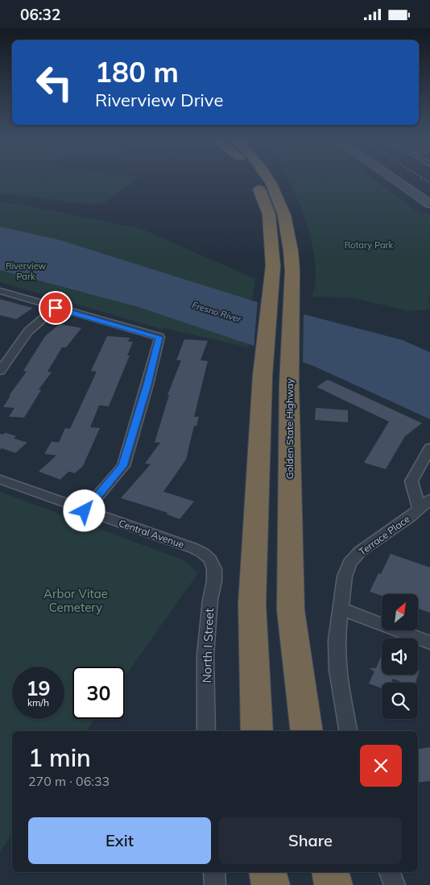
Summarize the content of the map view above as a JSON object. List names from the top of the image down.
{
  "streets": {
    "highway": ["Golden State Highway"],
    "street": ["Central Avenue", "Terrace Place", "North I Street"]
  },
  "crossings": [
    ["Central Avenue", "North I Street"]
  ],
  "water": ["Fresno River"],
  "parks": ["Rotary Park", "Riverview Park", "Arbor Vitae Cemetery"],
  "north": "top right",
  "page": {
    "status": "06:32",
    "turn": ["180 m", "Riverview Drive"],
    "speed": "19 km/h",
    "limit": "30",
    "heading": ["1 min", "270 m · 06:33"],
    "buttons": ["Exit", "Share"]
  }
}
